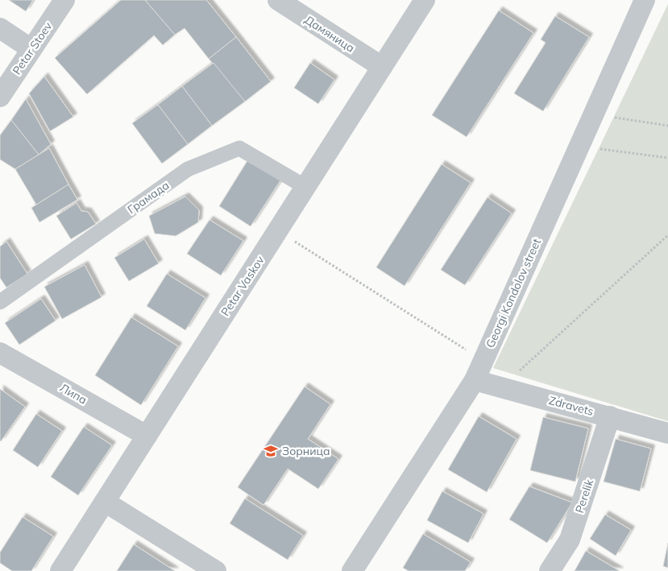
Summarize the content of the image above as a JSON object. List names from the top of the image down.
{
  "streets": {
    "street": [
      "Дамяница",
      "Petar Stoev",
      "Грамада",
      "Petar Vaskov",
      "Georgi Kondolov street",
      "Липа",
      "Zdravets",
      "Perelik"
    ]
  },
  "crossings": [
    ["Дамяница", "Petar Vaskov"],
    ["Грамада", "Petar Vaskov"],
    ["Petar Vaskov", "Липа"],
    ["Georgi Kondolov street", "Zdravets"],
    ["Zdravets", "Perelik"]
  ],
  "places": {
    "school or university": ["Зорница"]
  }
}
